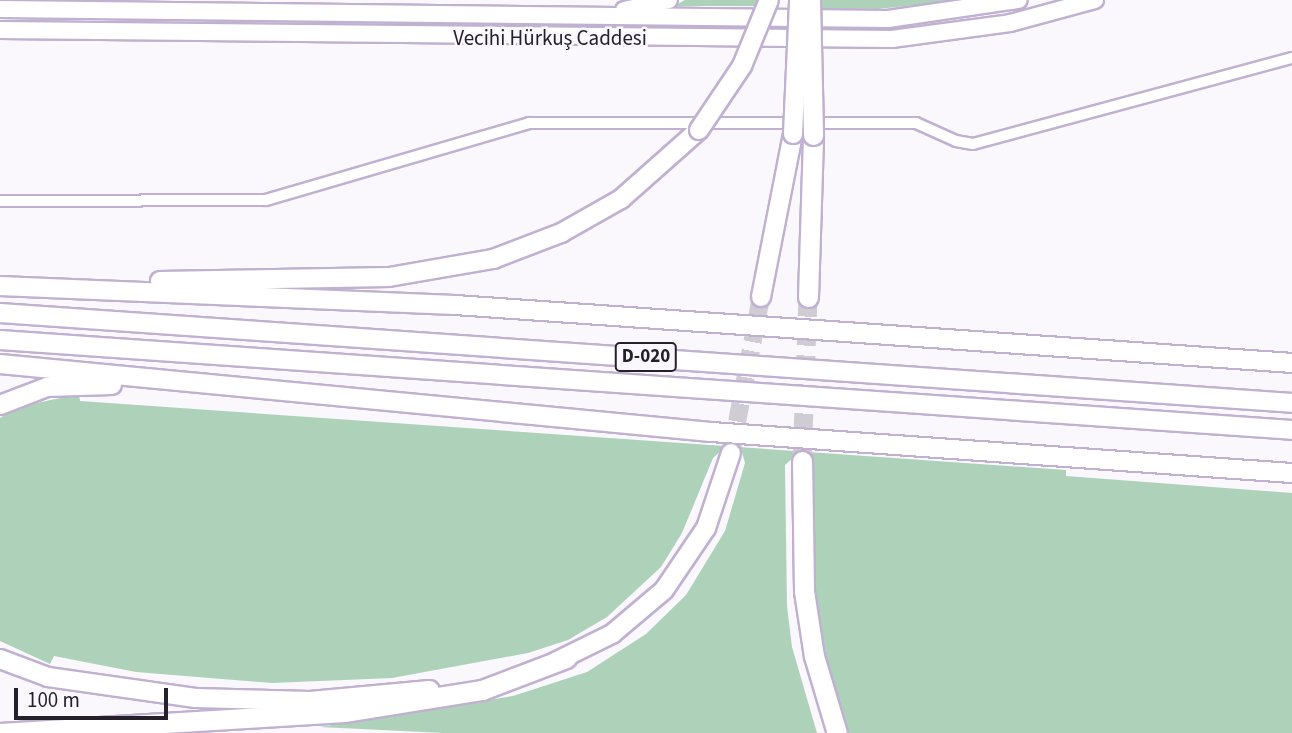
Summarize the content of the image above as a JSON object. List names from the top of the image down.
{
  "streets": {
    "highway": ["D-020"],
    "main road": ["Vecihi Hürkuş Caddesi"]
  },
  "scale_bar": "100 m"
}
